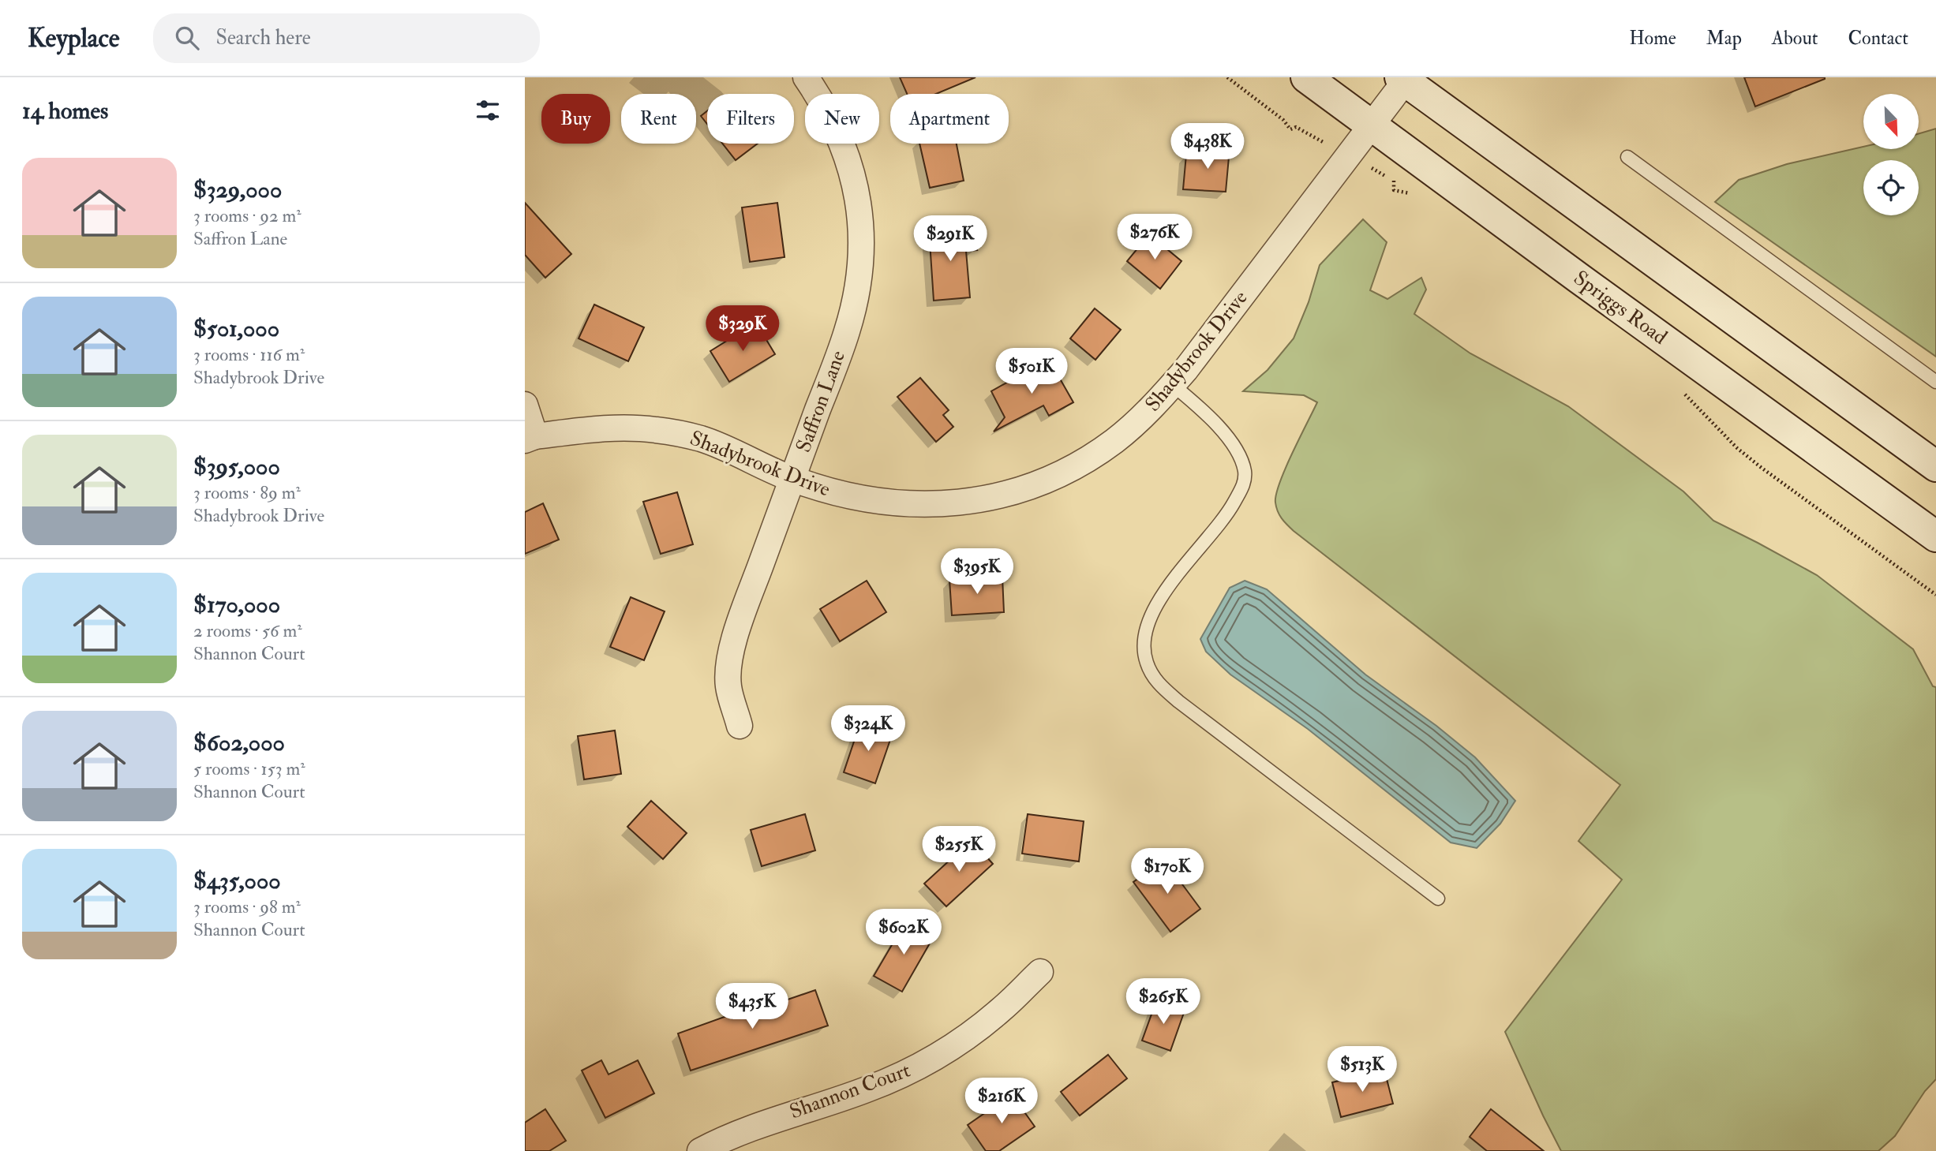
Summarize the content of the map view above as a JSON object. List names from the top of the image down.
{
  "streets": {
    "main road": ["Spriggs Road"],
    "street": ["Shadybrook Drive", "Saffron Lane", "Shannon Court"]
  },
  "crossings": [
    ["Spriggs Road", "Shadybrook Drive"],
    ["Shadybrook Drive", "Saffron Lane"]
  ],
  "north": "bottom right",
  "page": {
    "header": "Keyplace",
    "search": "Search here",
    "nav": [
      "Home",
      "Map",
      "About",
      "Contact"
    ],
    "heading": "14 homes",
    "chip": [
      "Buy",
      "Rent",
      "Filters",
      "New",
      "Apartment"
    ],
    "price": [
      "$438K",
      "$276K",
      "$291K",
      "$329K",
      "$501K",
      "$395K",
      "$324K",
      "$255K",
      "$170K",
      "$602K",
      "$265K",
      "$435K",
      "$513K",
      "$216K"
    ],
    "list": [
      {
        "name": "$329,000",
        "note": "3 rooms · 92 m² · Saffron Lane"
      },
      {
        "name": "$501,000",
        "note": "3 rooms · 116 m² · Shadybrook Drive"
      },
      {
        "name": "$395,000",
        "note": "3 rooms · 89 m² · Shadybrook Drive"
      },
      {
        "name": "$170,000",
        "note": "2 rooms · 56 m² · Shannon Court"
      },
      {
        "name": "$602,000",
        "note": "5 rooms · 153 m² · Shannon Court"
      },
      {
        "name": "$435,000",
        "note": "3 rooms · 98 m² · Shannon Court"
      }
    ]
  }
}
